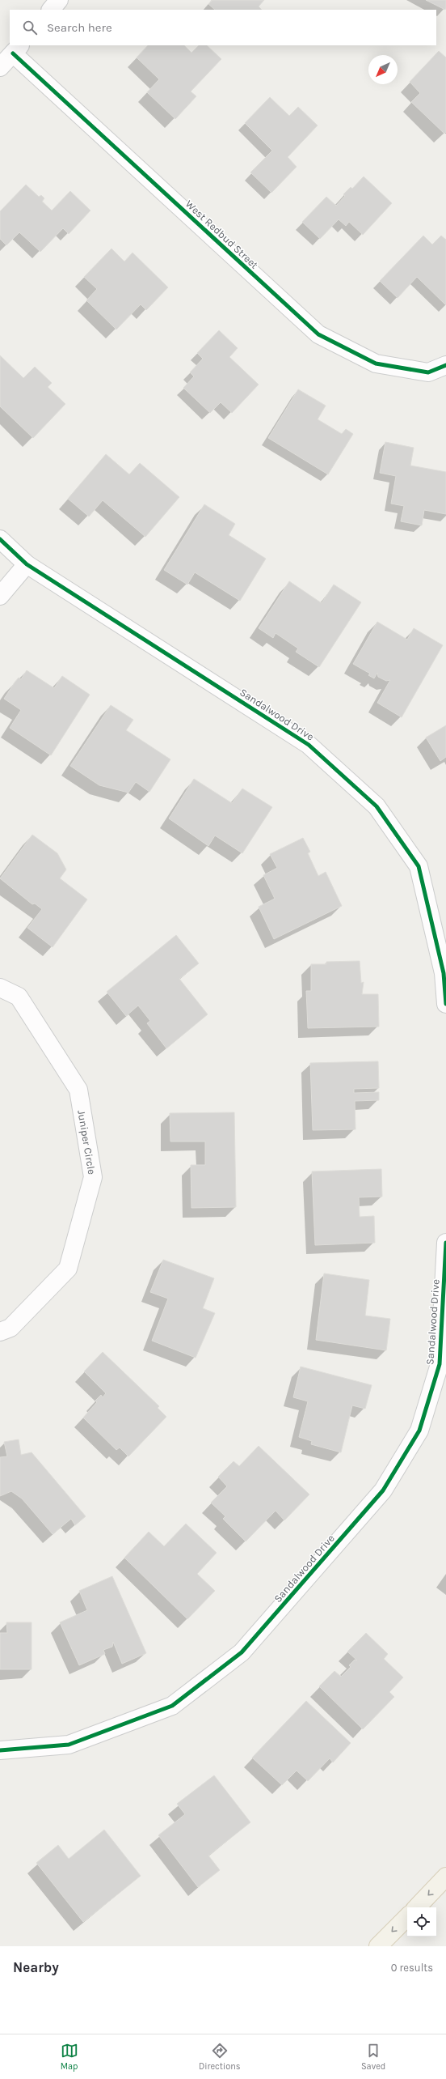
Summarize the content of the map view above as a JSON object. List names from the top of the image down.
{
  "streets": {
    "street": ["West Redbud Street", "Sandalwood Drive", "Juniper Circle"]
  },
  "north": "bottom left",
  "page": {
    "search": "Search here",
    "heading": ["Nearby", "0 results"],
    "nav": ["Map", "Directions", "Saved"]
  }
}
